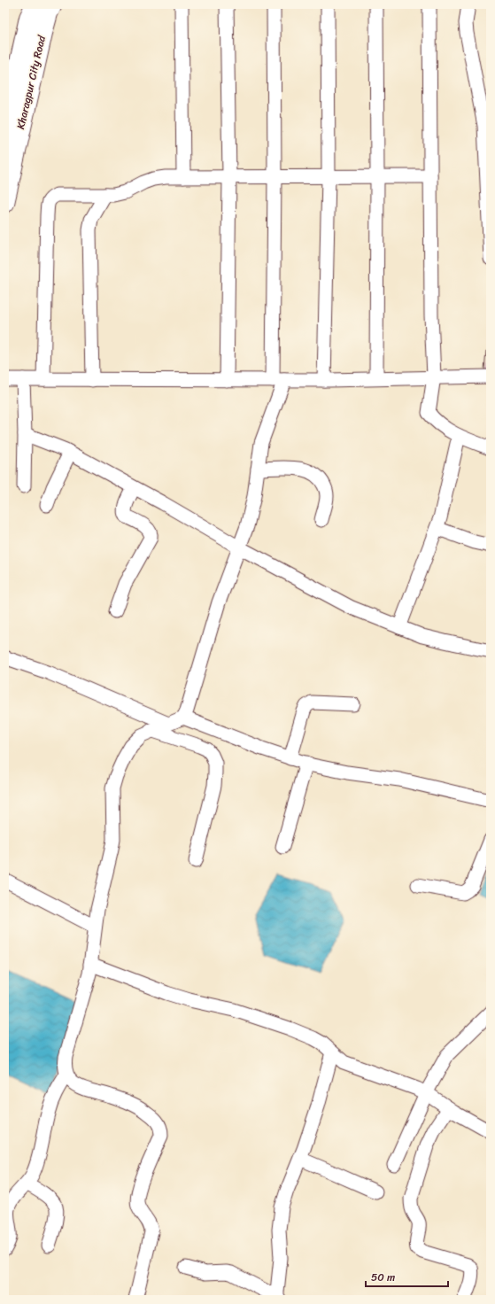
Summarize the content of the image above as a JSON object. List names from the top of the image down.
{
  "streets": {
    "main road": ["Kharagpur City Road"]
  },
  "scale_bar": "50 m"
}
